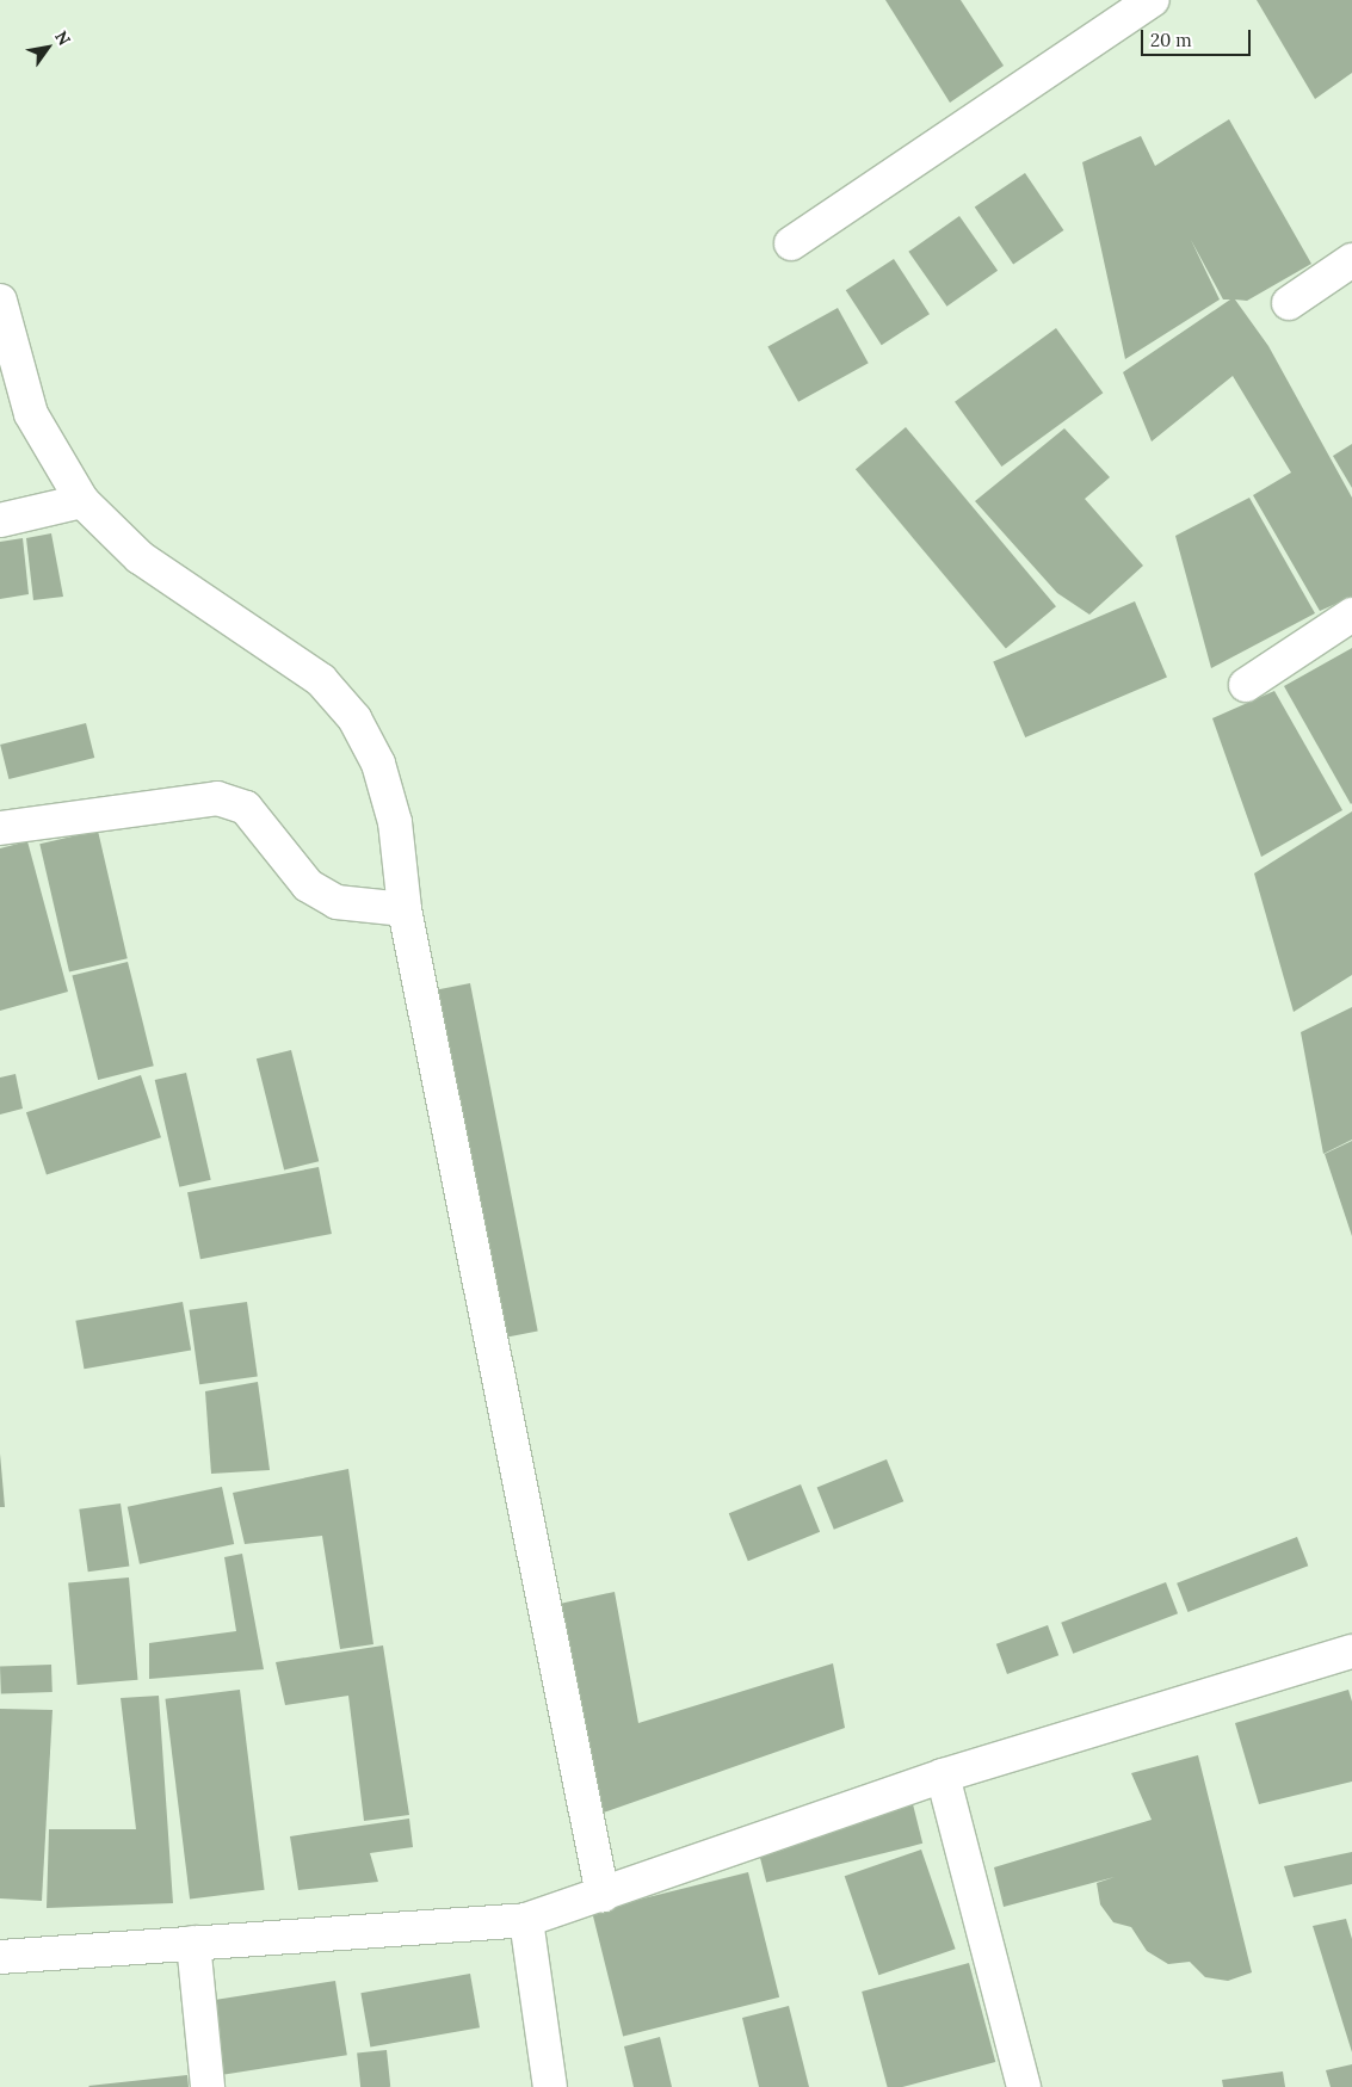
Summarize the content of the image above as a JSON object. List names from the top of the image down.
{
  "scale_bar": "20 m",
  "north": "top right"
}
